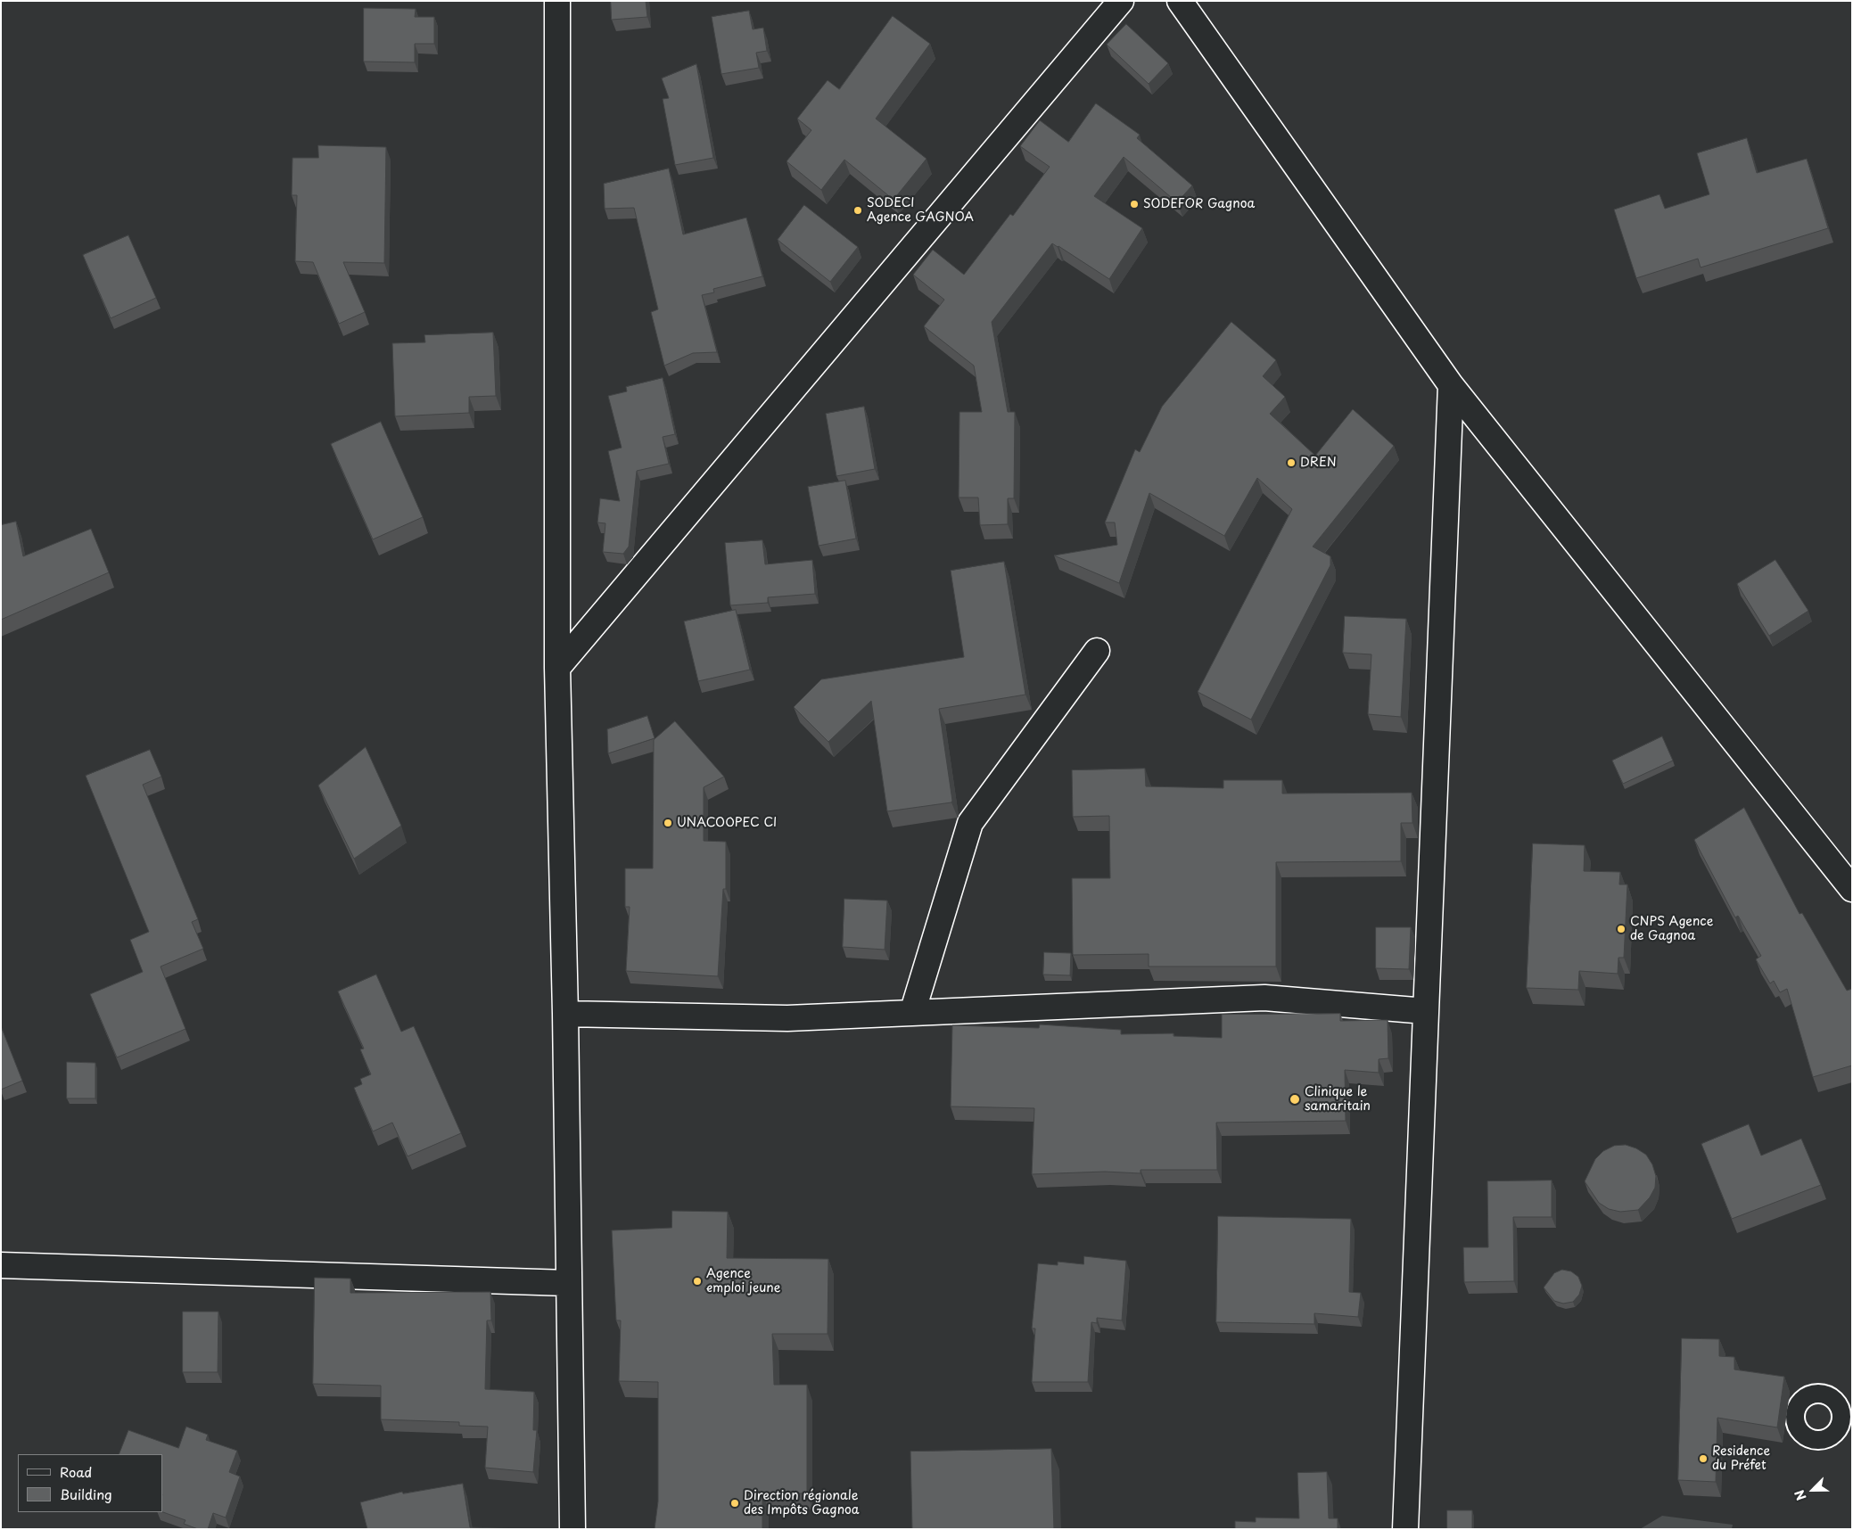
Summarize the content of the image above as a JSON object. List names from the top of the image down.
{
  "places": [
    "SODEFOR Gagnoa",
    "SODECI Agence GAGNOA",
    "DREN",
    "UNACOOPEC CI",
    "CNPS Agence de Gagnoa",
    "Clinique le samaritain",
    "Agence emploi jeune",
    "Residence du Préfet",
    "Direction régionale des Impôts Gagnoa"
  ],
  "legend": ["Road", "Building"],
  "north": "bottom left"
}
